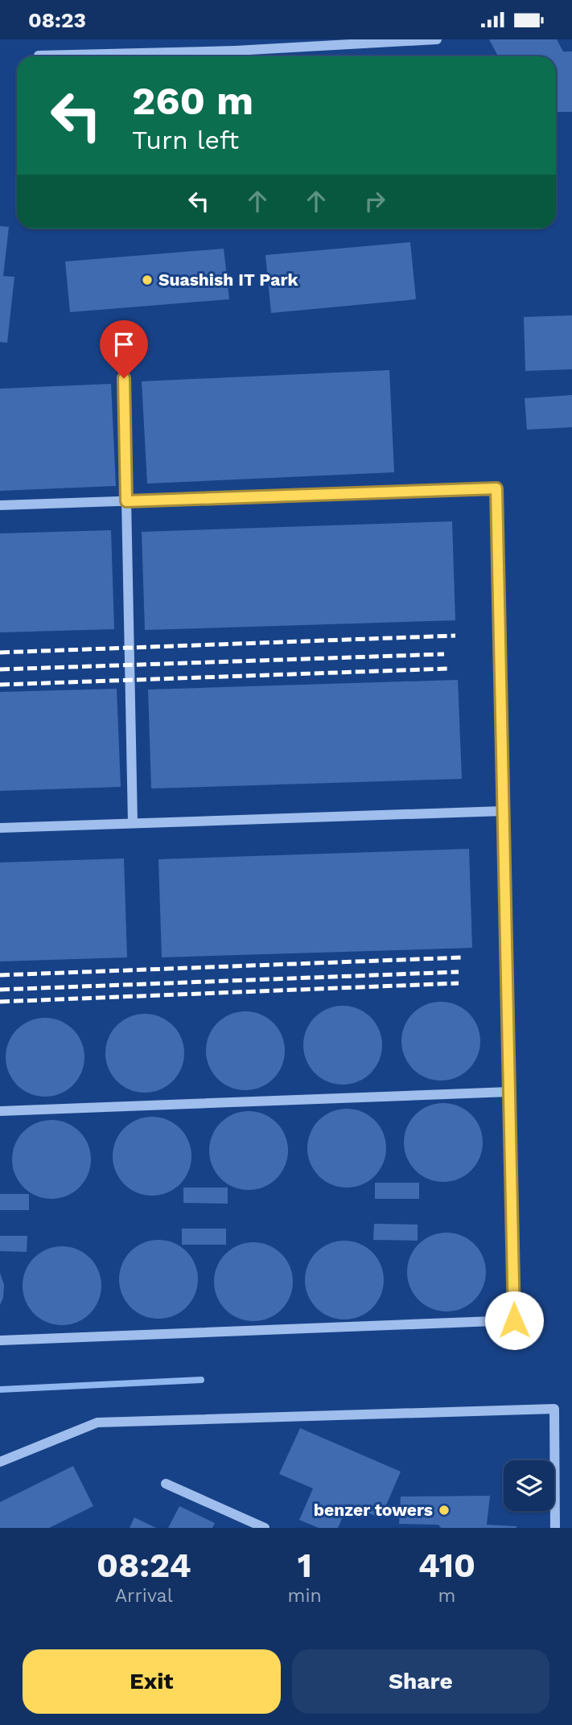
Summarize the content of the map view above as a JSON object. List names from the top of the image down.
{
  "places": ["Suashish IT Park", "benzer towers"],
  "page": {
    "status": "08:23",
    "turn": ["260 m", "Turn left"],
    "eta": [
      "08:24",
      "Arrival",
      "1",
      "min",
      "410",
      "m"
    ],
    "buttons": ["Exit", "Share"]
  }
}
